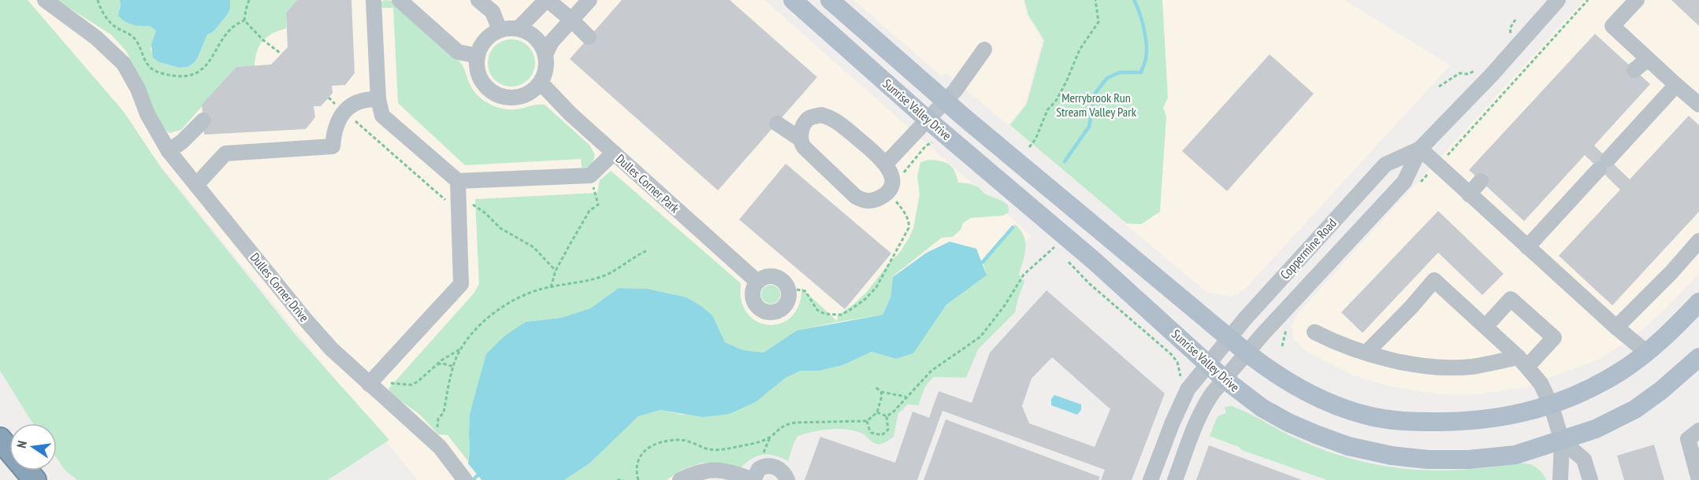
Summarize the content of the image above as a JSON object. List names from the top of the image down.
{
  "streets": {
    "main road": ["Sunrise Valley Drive"],
    "street": ["Dulles Corner Park", "Coppermine Road", "Dulles Corner Drive"]
  },
  "crossings": [
    ["Sunrise Valley Drive", "Coppermine Road"]
  ],
  "parks": ["Merrybrook Run Stream Valley Park"],
  "north": "left"
}
